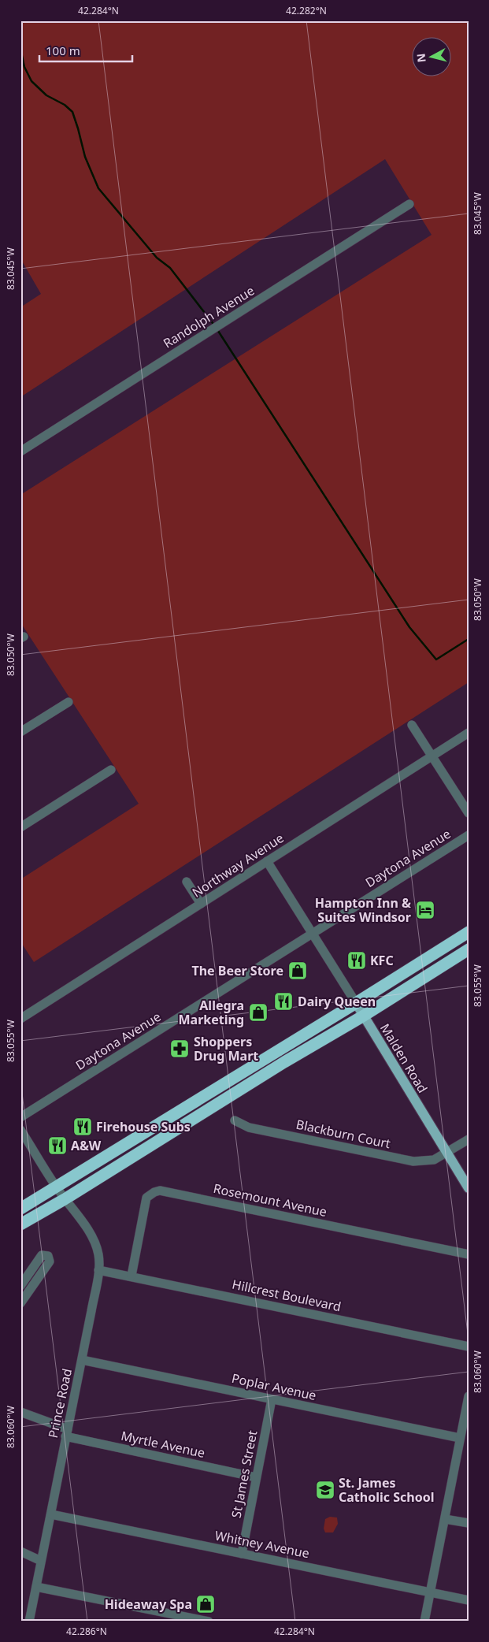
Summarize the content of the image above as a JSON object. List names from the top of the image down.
{
  "streets": {
    "main road": ["Malden Road"],
    "street": [
      "Randolph Avenue",
      "Daytona Avenue",
      "Northway Avenue",
      "Blackburn Court",
      "Rosemount Avenue",
      "Hillcrest Boulevard",
      "Poplar Avenue",
      "Prince Road",
      "Myrtle Avenue",
      "St James Street",
      "Whitney Avenue"
    ]
  },
  "crossings": [
    ["Daytona Avenue", "Malden Road"],
    ["Northway Avenue", "Malden Road"],
    ["Malden Road", "Blackburn Court"],
    ["Rosemount Avenue", "Hillcrest Boulevard"],
    ["Hillcrest Boulevard", "Prince Road"],
    ["Poplar Avenue", "Prince Road"],
    ["Poplar Avenue", "St James Street"],
    ["Prince Road", "Myrtle Avenue"],
    ["Prince Road", "Whitney Avenue"],
    ["Myrtle Avenue", "St James Street"],
    ["St James Street", "Whitney Avenue"]
  ],
  "places": {
    "hotel": ["Hampton Inn & Suites Windsor"],
    "restaurant": [
      "KFC",
      "Dairy Queen",
      "Firehouse Subs",
      "A&W"
    ],
    "shop": ["The Beer Store", "Allegra Marketing", "Hideaway Spa"],
    "pharmacy": ["Shoppers Drug Mart"],
    "school or university": ["St. James Catholic School"]
  },
  "scale_bar": "100 m",
  "north": "left",
  "coordinates": [
    "42.284°N",
    "42.282°N",
    "83.045°W",
    "83.050°W",
    "83.055°W",
    "83.060°W",
    "42.286°N"
  ]
}
